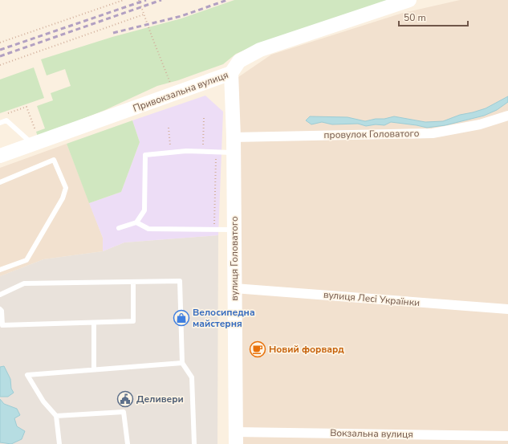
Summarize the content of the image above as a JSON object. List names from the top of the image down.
{
  "streets": {
    "main road": ["Привокзальна вулиця", "вулиця Головатого"],
    "street": ["провулок Головатого", "вулиця Лесі Українки", "Вокзальна вулиця"]
  },
  "crossings": [
    ["Привокзальна вулиця", "вулиця Головатого"],
    ["провулок Головатого", "вулиця Головатого"],
    ["вулиця Головатого", "вулиця Лесі Українки"],
    ["вулиця Головатого", "Вокзальна вулиця"]
  ],
  "places": {
    "shop": ["Велосипедна майстерня"],
    "cafe": ["Новий форвард"],
    "public building": ["Деливери"]
  },
  "scale_bar": "50 m"
}
